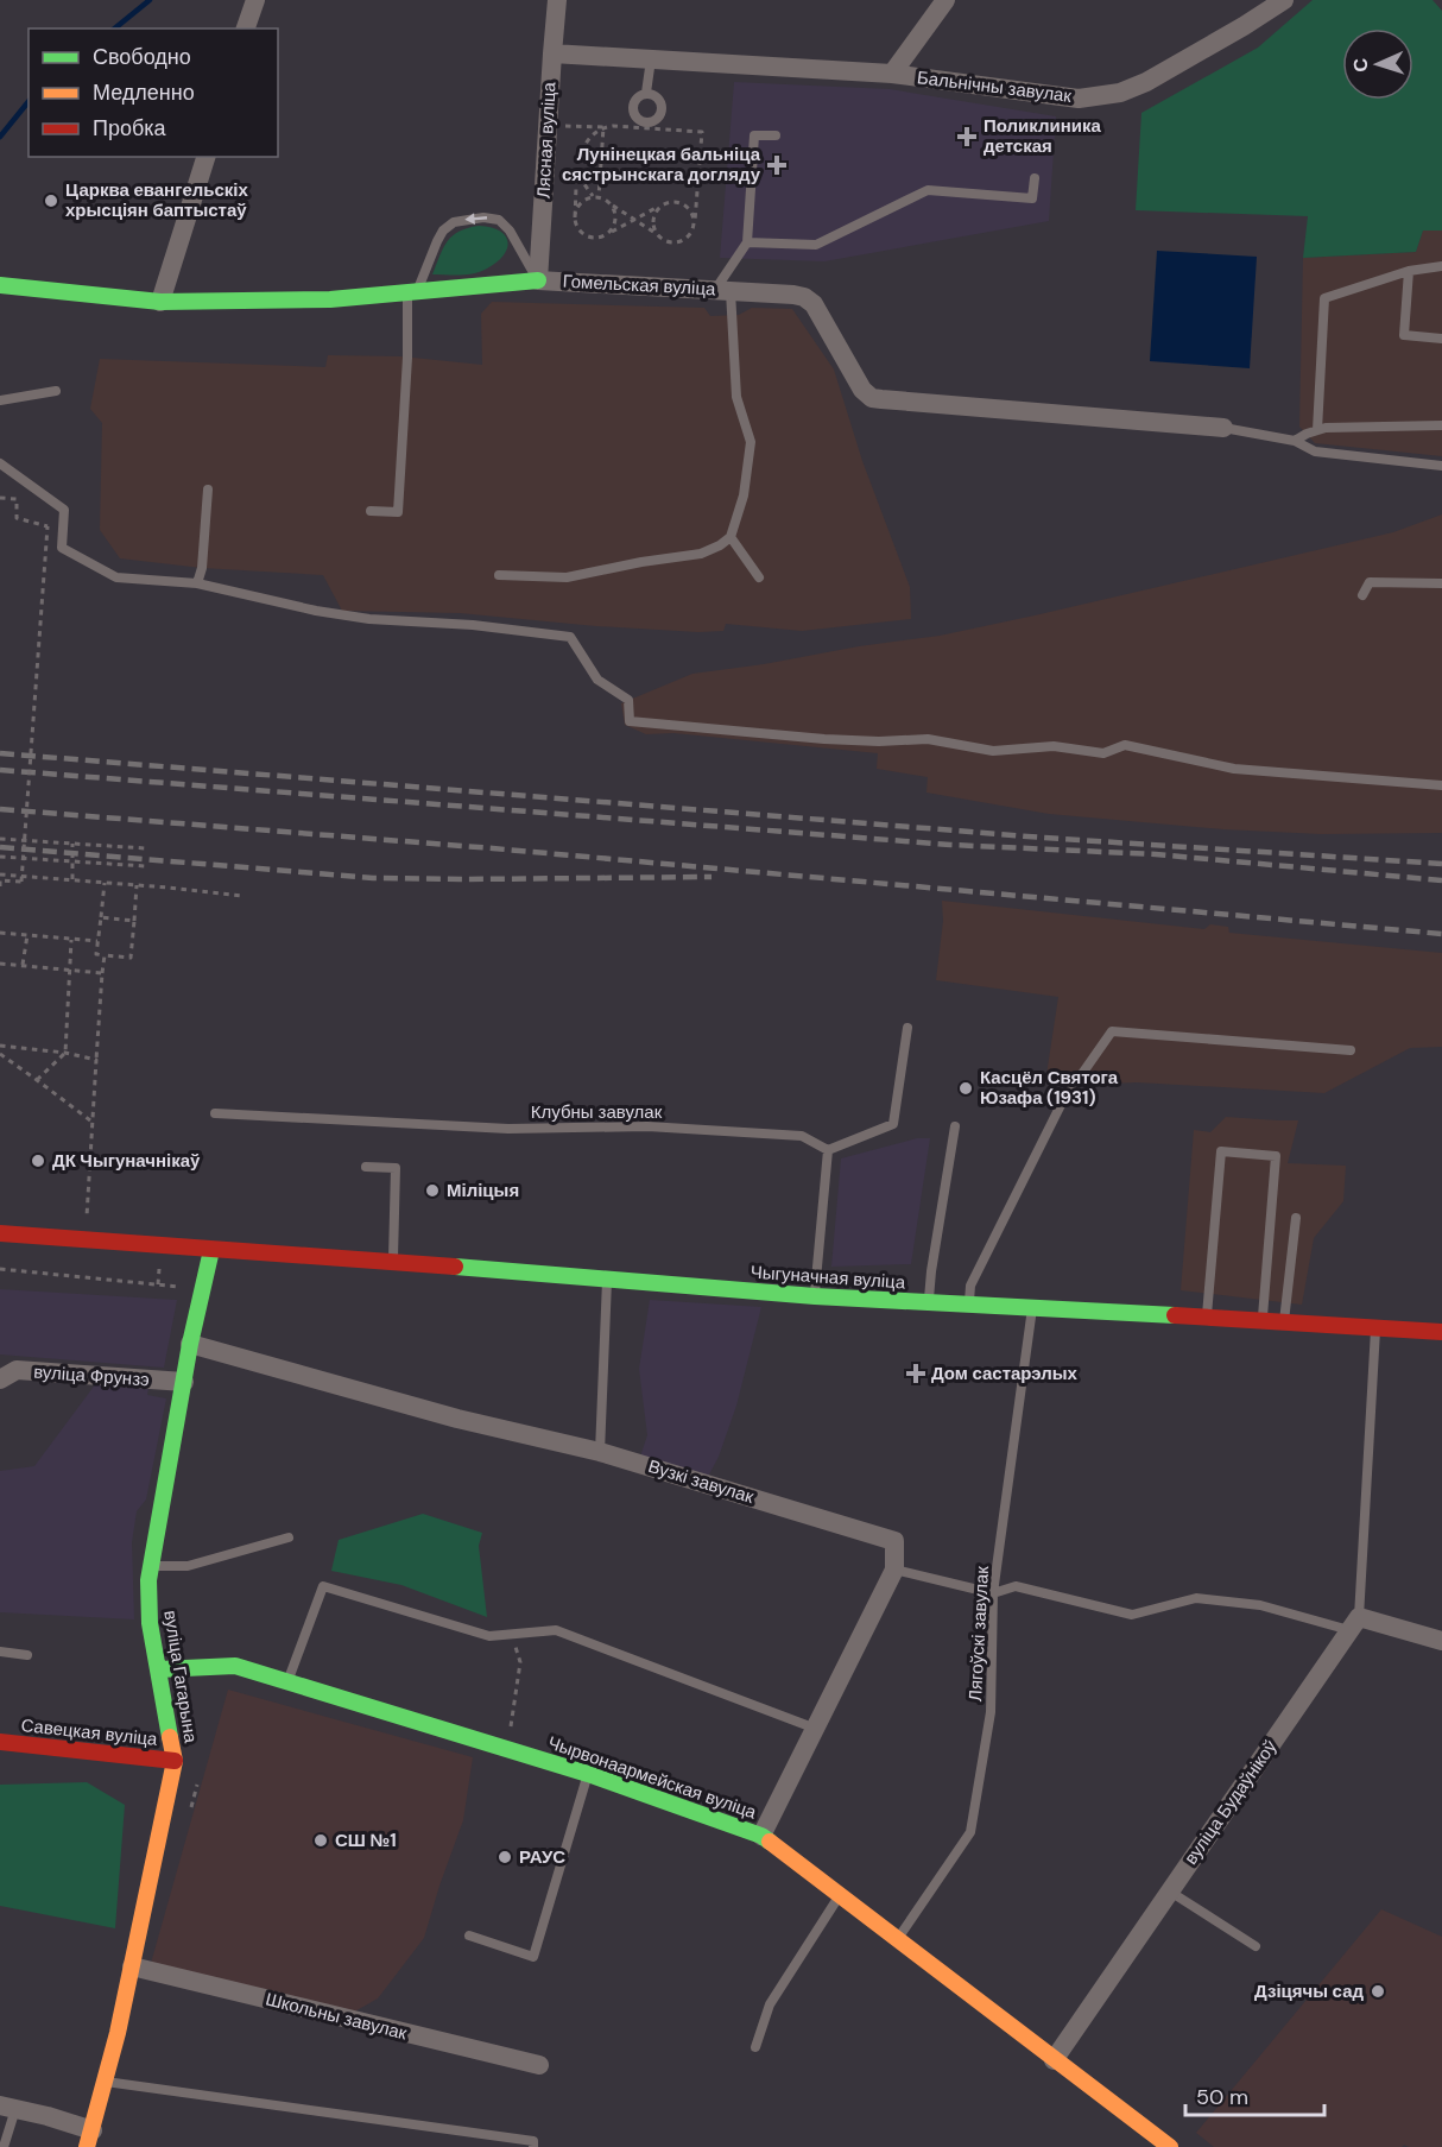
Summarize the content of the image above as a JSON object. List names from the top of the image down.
{
  "streets": {
    "street": [
      "Бальнічны завулак",
      "Лясная вуліца",
      "Гомельская вуліца",
      "Чыгуначная вуліца",
      "вуліца Фрунзэ",
      "Вузкі завулак",
      "вуліца Гагарына",
      "Савецкая вуліца",
      "Чырвонаармейская вуліца",
      "вуліца Будаўнікоў",
      "Школьны завулак"
    ],
    "lane": ["Клубны завулак", "Лягоўскі завулак"]
  },
  "crossings": [
    ["Бальнічны завулак", "Лясная вуліца"],
    ["Лясная вуліца", "Гомельская вуліца"],
    ["Чыгуначная вуліца", "Лягоўскі завулак"],
    ["Чыгуначная вуліца", "вуліца Гагарына"],
    ["вуліца Фрунзэ", "вуліца Гагарына"],
    ["Вузкі завулак", "вуліца Гагарына"],
    ["Лягоўскі завулак", "Чырвонаармейская вуліца"],
    ["вуліца Гагарына", "Савецкая вуліца"],
    ["вуліца Гагарына", "Чырвонаармейская вуліца"],
    ["вуліца Гагарына", "Школьны завулак"],
    ["Чырвонаармейская вуліца", "вуліца Будаўнікоў"]
  ],
  "places": {
    "health": ["Поликлиника детская", "Лунінецкая бальніца сястрынскага догляду", "Дом састарэлых"],
    "other": [
      "Царква евангельскіх хрысціян баптыстаў",
      "Касцёл Святога Юзафа (1931)",
      "ДК Чыгуначнікаў",
      "Міліцыя",
      "СШ №1",
      "РАУС",
      "Дзіцячы сад"
    ]
  },
  "legend": ["Свободно", "Медленно", "Пробка"],
  "scale_bar": "50 m",
  "north": "left"
}
